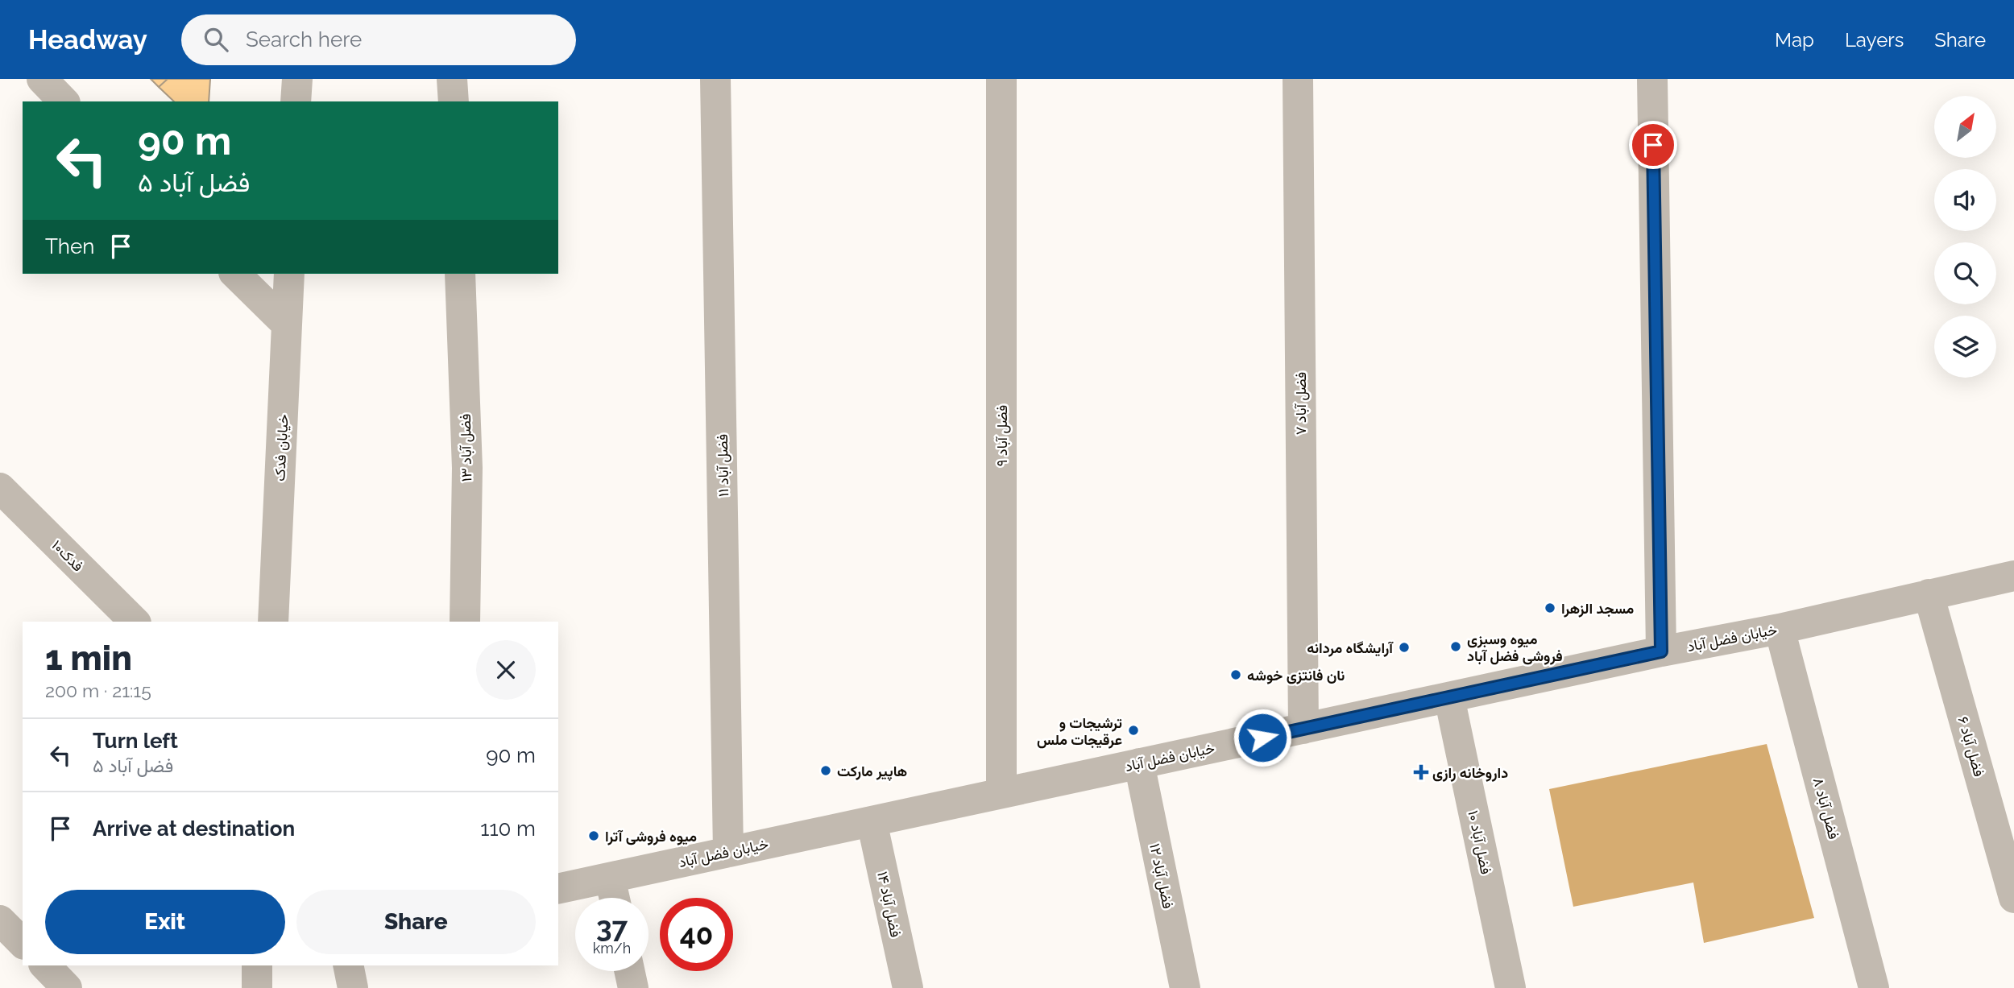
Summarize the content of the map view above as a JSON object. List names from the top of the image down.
{
  "streets": {
    "street": [
      "فضل آباد ۷",
      "فضل آباد ۹",
      "خیابان فدک",
      "فضل آباد ۱۳",
      "فضل آباد ۱۱",
      "فدک۱۰",
      "خیابان فضل آباد",
      "فضل آباد ۶",
      "فضل آباد ۸",
      "فضل آباد ۱۰",
      "فضل آباد ۱۲",
      "فضل آباد ۱۴"
    ]
  },
  "crossings": [
    ["فضل آباد ۷", "خیابان فضل آباد"],
    ["فضل آباد ۹", "خیابان فضل آباد"],
    ["فضل آباد ۱۱", "خیابان فضل آباد"],
    ["خیابان فضل آباد", "فضل آباد ۶"],
    ["خیابان فضل آباد", "فضل آباد ۸"],
    ["خیابان فضل آباد", "فضل آباد ۱۰"],
    ["خیابان فضل آباد", "فضل آباد ۱۲"],
    ["خیابان فضل آباد", "فضل آباد ۱۴"]
  ],
  "places": {
    "other": [
      "مسجد الزهرا",
      "میوه وسبزی فروشی فضل آباد",
      "آرایشگاه مردانه",
      "نان فانتزی خوشه",
      "ترشیجات و عرقیجات ملس",
      "هاپیر مارکت",
      "میوه فروشی آترا"
    ],
    "health": ["داروخانه رازی"]
  },
  "north": "top right",
  "page": {
    "header": "Headway",
    "search": "Search here",
    "nav": ["Map", "Layers", "Share"],
    "turn": ["90 m", "فضل آباد ۵"],
    "then": "Then",
    "heading": ["1 min", "200 m · 21:15"],
    "list": [
      {
        "name": "Turn left",
        "note": "فضل آباد ۵",
        "value": "90 m"
      },
      {
        "name": "Arrive at destination",
        "value": "110 m"
      }
    ],
    "buttons": ["Exit", "Share"],
    "speed": "37 km/h",
    "limit": "40"
  }
}
